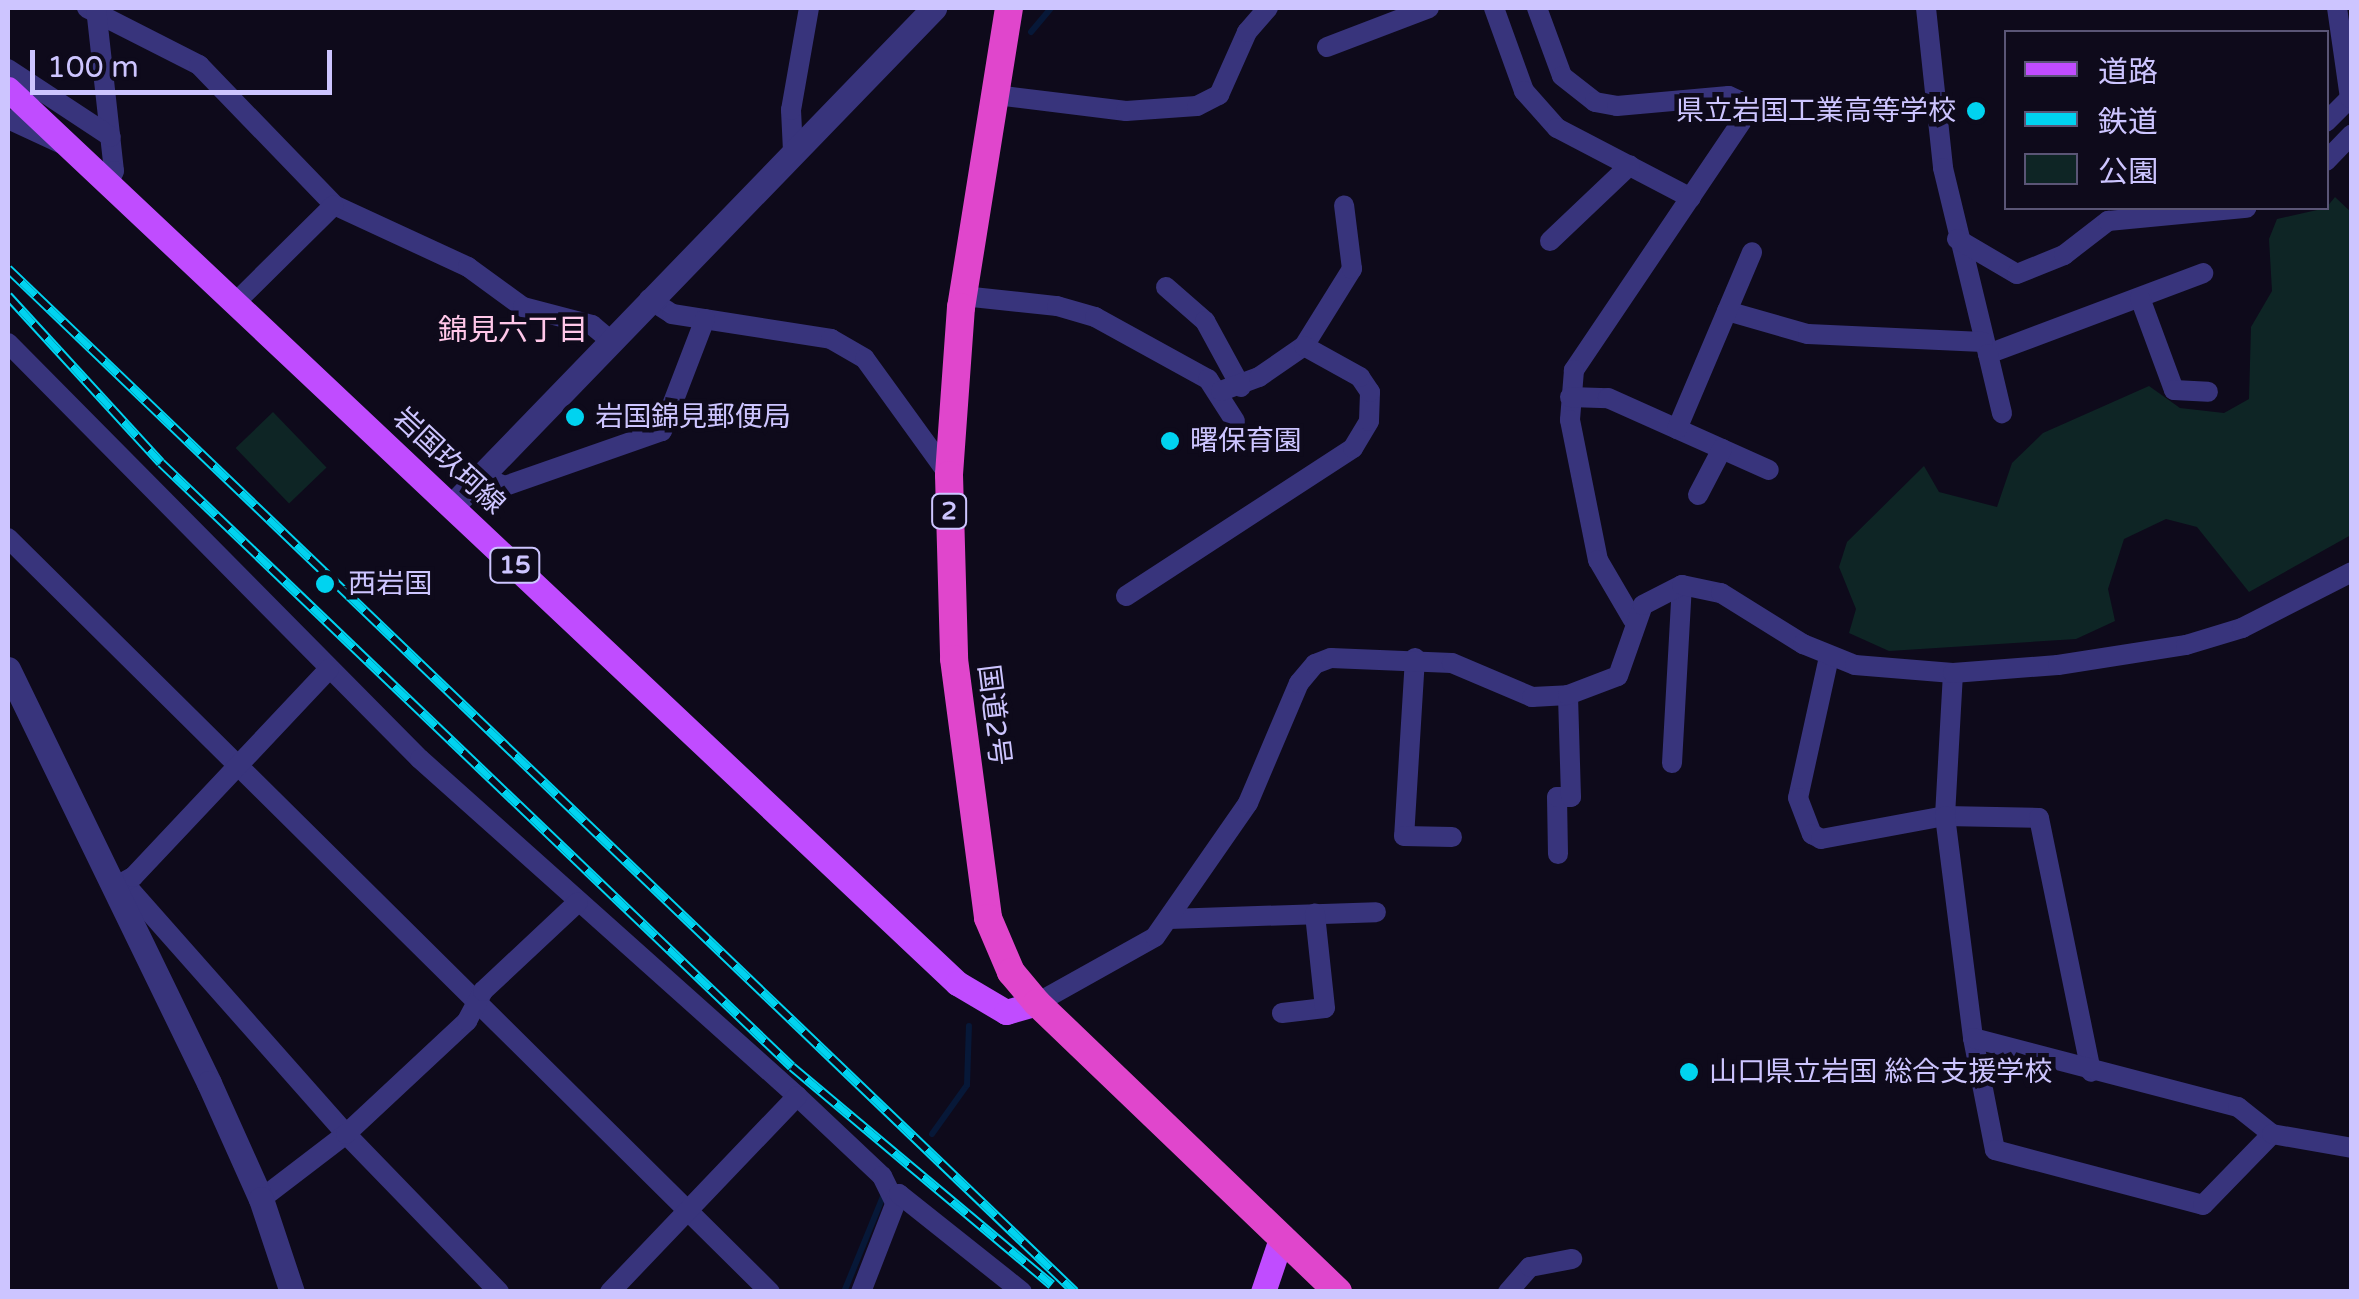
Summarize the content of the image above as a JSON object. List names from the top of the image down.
{
  "streets": {
    "highway": ["2", "国道2号"],
    "main road": ["岩国玖珂線", "15"]
  },
  "crossings": [
    ["岩国玖珂線", "国道2号"]
  ],
  "districts": ["錦見六丁目"],
  "places": [
    "県立岩国工業高等学校",
    "岩国錦見郵便局",
    "曙保育園",
    "西岩国",
    "山口県立岩国 総合支援学校"
  ],
  "legend": ["道路", "鉄道", "公園"],
  "scale_bar": "100 m"
}
